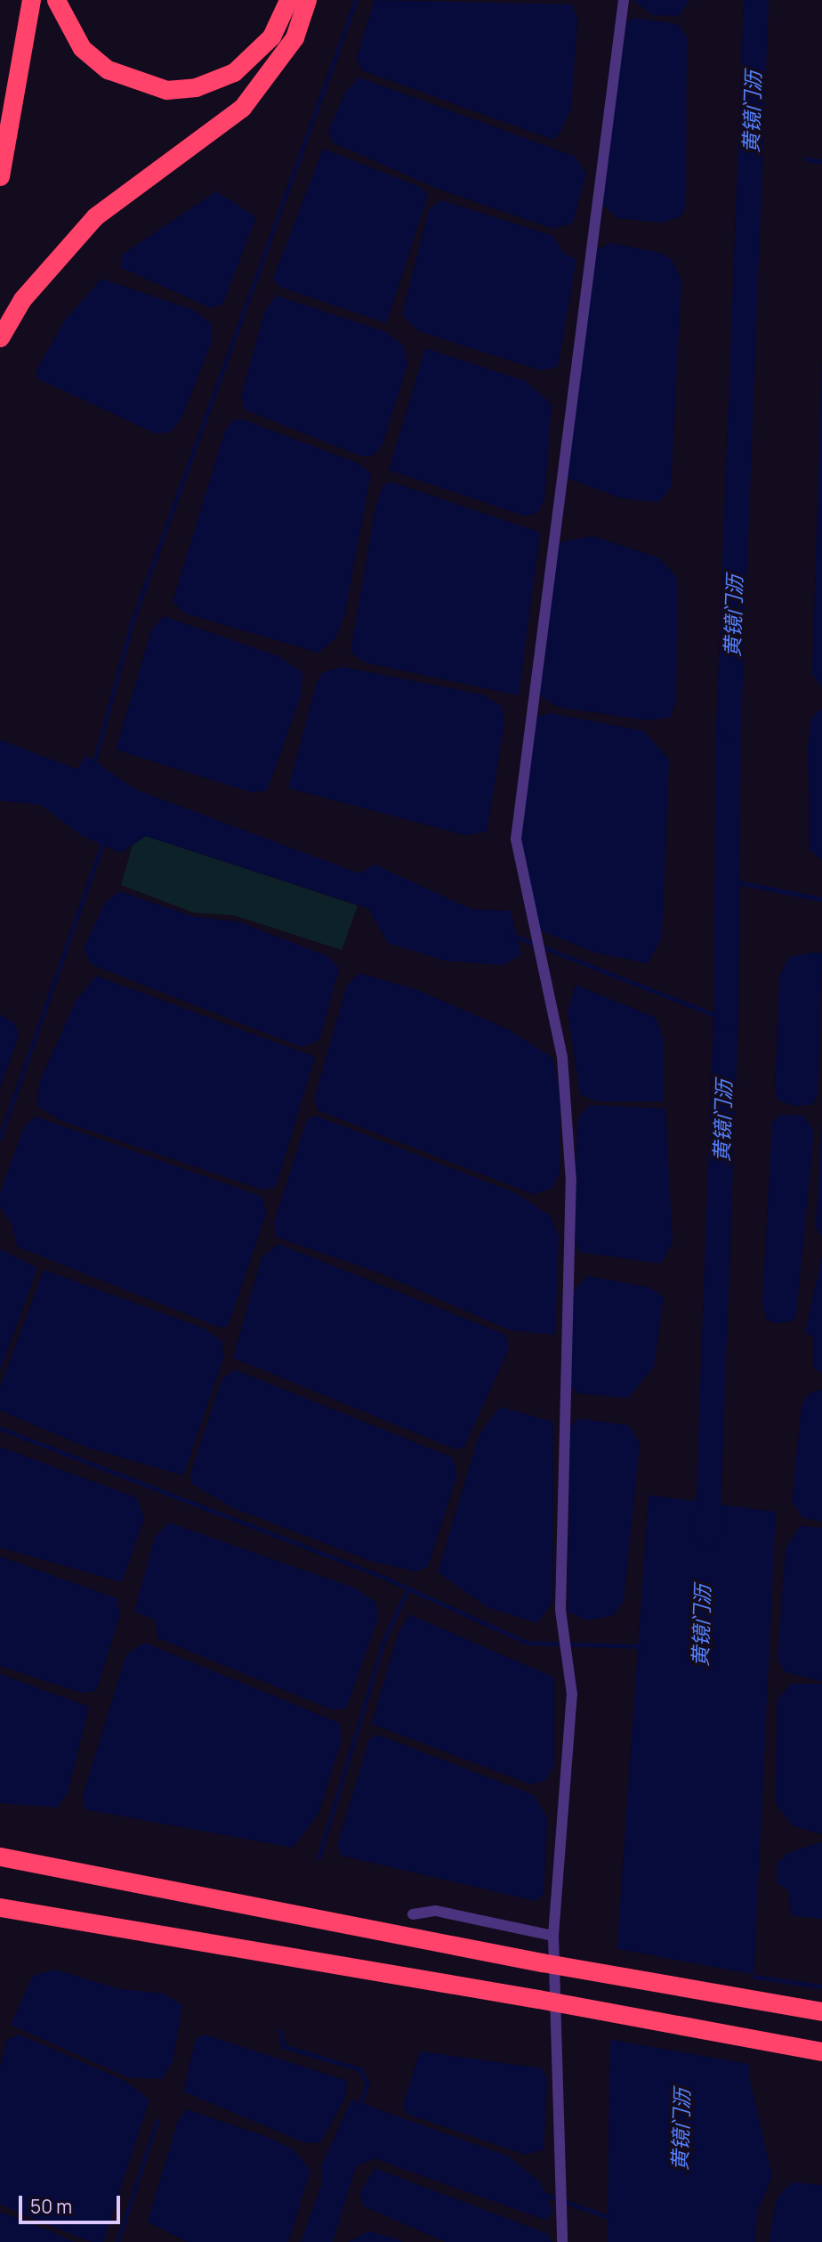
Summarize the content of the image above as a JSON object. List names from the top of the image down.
{
  "water": ["黄镜门沥"],
  "scale_bar": "50 m"
}
